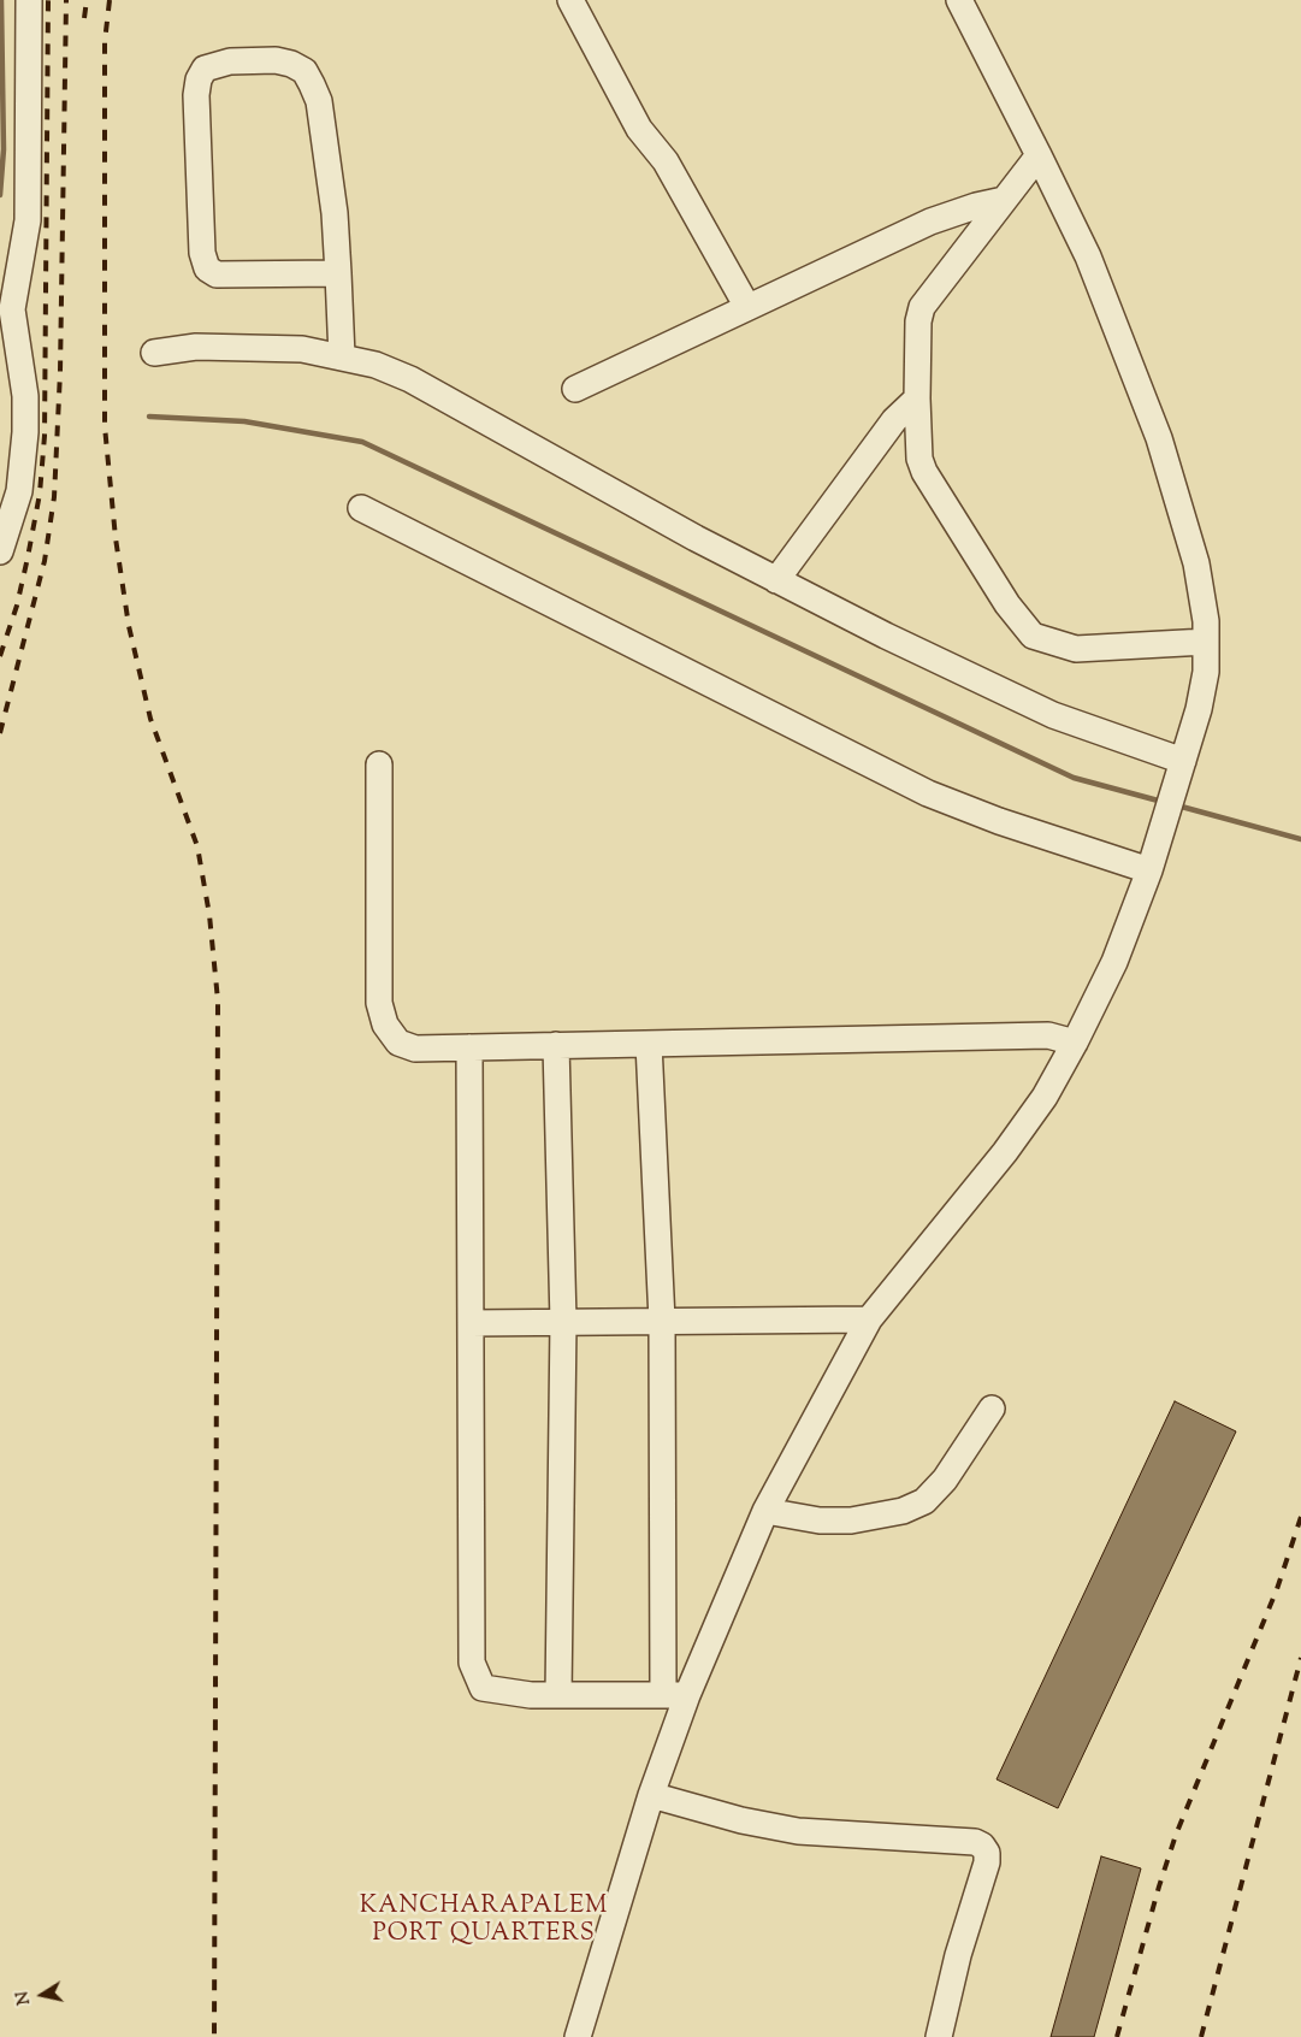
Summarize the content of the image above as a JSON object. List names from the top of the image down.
{
  "districts": ["KANCHARAPALEM PORT QUARTERS"],
  "north": "left"
}
